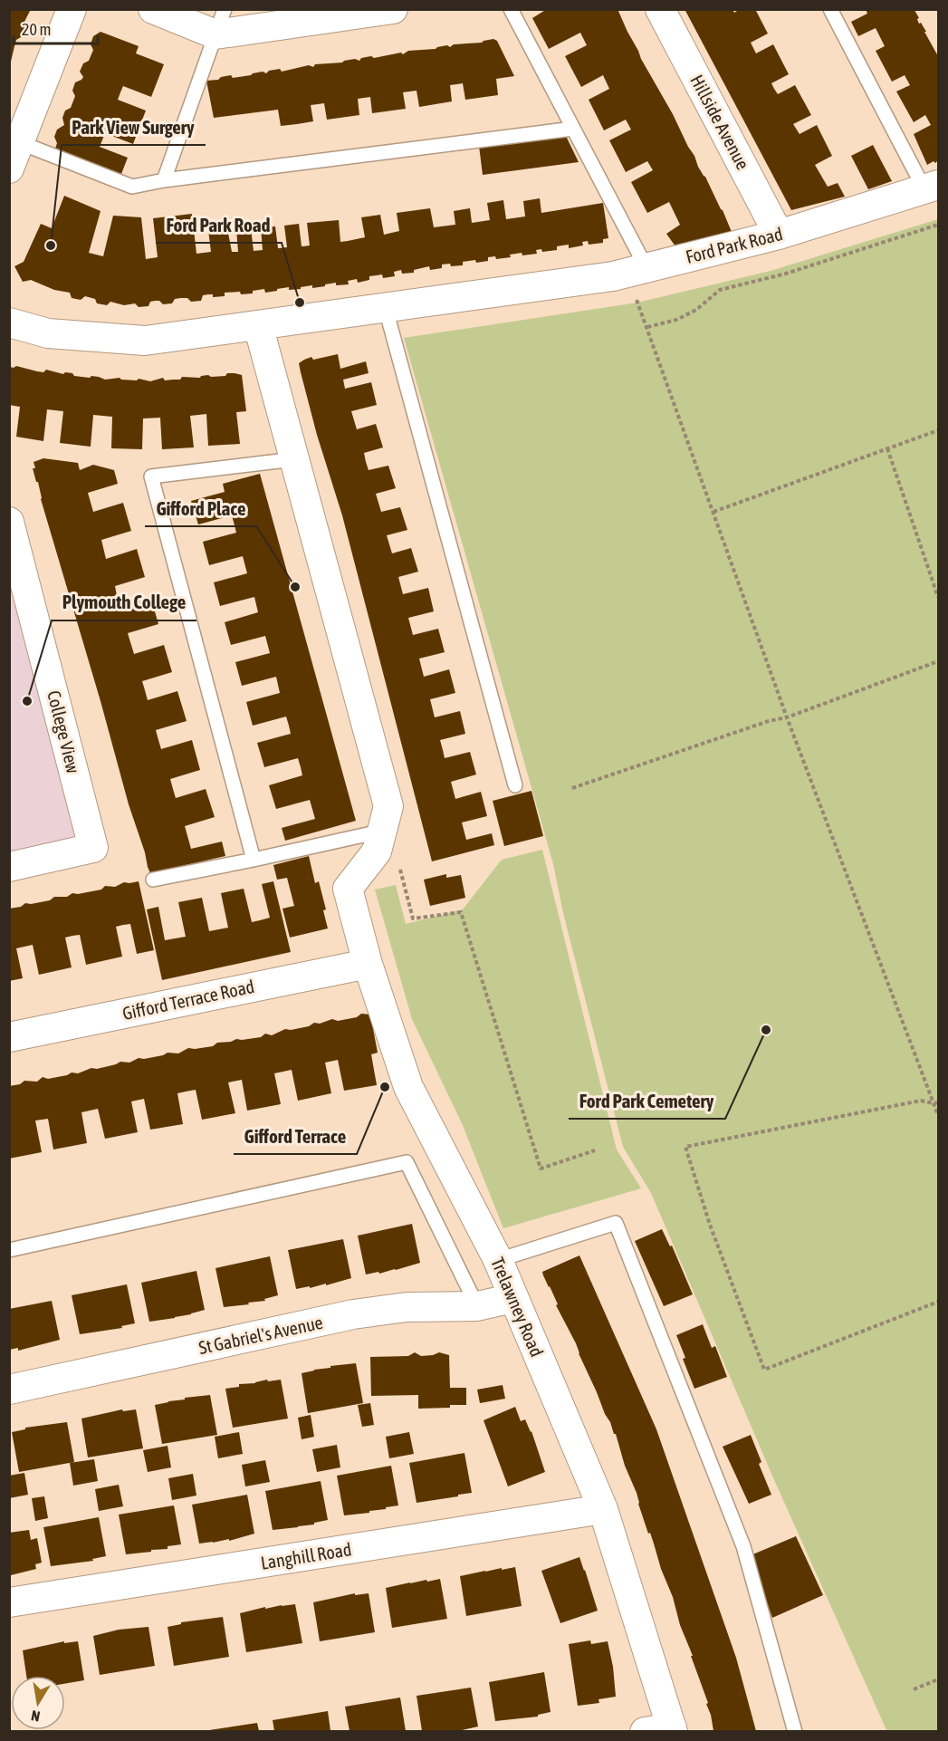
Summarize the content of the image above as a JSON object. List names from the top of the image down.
{
  "streets": {
    "street": [
      "Hillside Avenue",
      "Ford Park Road",
      "College View",
      "Gifford Terrace Road",
      "Trelawney Road",
      "St Gabriel's Avenue",
      "Langhill Road"
    ]
  },
  "crossings": [
    ["Hillside Avenue", "Ford Park Road"],
    ["Gifford Terrace Road", "Trelawney Road"],
    ["Trelawney Road", "St Gabriel's Avenue"],
    ["Trelawney Road", "Langhill Road"]
  ],
  "places": [
    "Park View Surgery",
    "Ford Park Road",
    "Gifford Place",
    "Plymouth College",
    "Ford Park Cemetery",
    "Gifford Terrace"
  ],
  "scale_bar": "20 m",
  "north": "bottom"
}
